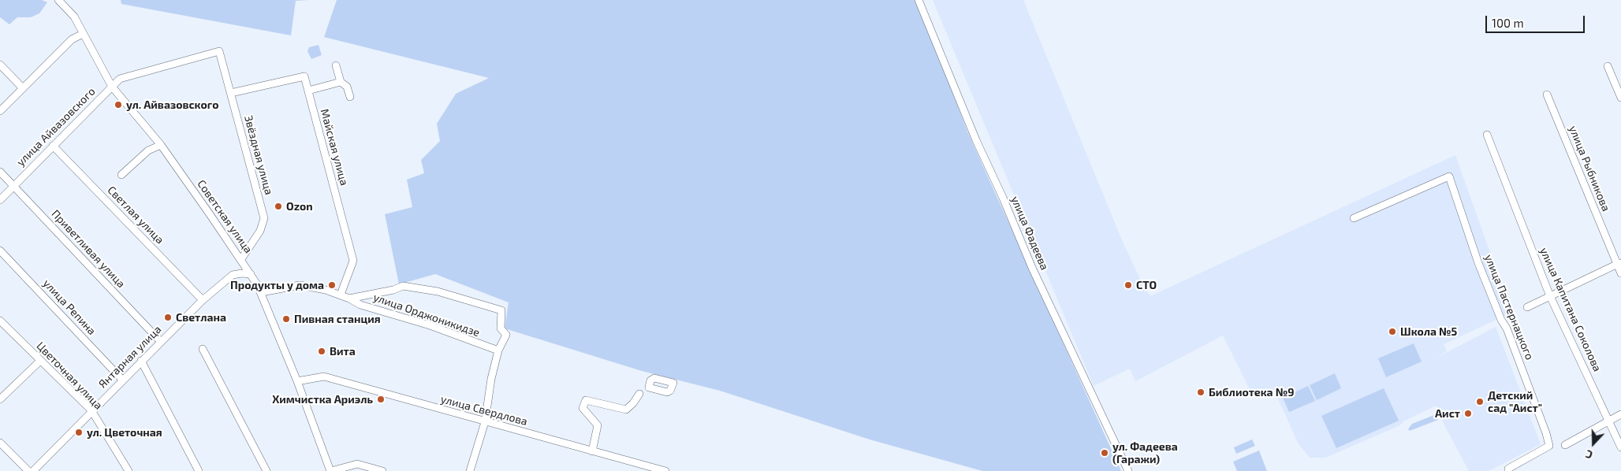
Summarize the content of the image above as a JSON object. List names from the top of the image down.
{
  "streets": {
    "street": [
      "улица Айвазовского",
      "Майская улица",
      "Звёздная улица",
      "улица Рыбникова",
      "Светлая улица",
      "Советская улица",
      "улица Фадеева",
      "Приветливая улица",
      "улица Репина",
      "улица Пастернацкого",
      "улица Капитана Соколова",
      "улица Орджоникидзе",
      "Янтарная улица",
      "Цветочная улица",
      "улица Свердлова"
    ]
  },
  "crossings": [
    ["улица Айвазовского", "Звёздная улица"],
    ["улица Айвазовского", "Светлая улица"],
    ["улица Айвазовского", "Советская улица"],
    ["улица Айвазовского", "Приветливая улица"],
    ["Майская улица", "Звёздная улица"],
    ["Майская улица", "улица Орджоникидзе"],
    ["Звёздная улица", "Советская улица"],
    ["Светлая улица", "Янтарная улица"],
    ["Советская улица", "улица Орджоникидзе"],
    ["Советская улица", "Янтарная улица"],
    ["Советская улица", "улица Свердлова"],
    ["Приветливая улица", "Янтарная улица"],
    ["улица Репина", "Янтарная улица"],
    ["Янтарная улица", "Цветочная улица"]
  ],
  "places": [
    "ул. Айвазовского",
    "Ozon",
    "Продукты у дома",
    "СТО",
    "Светлана",
    "Пивная станция",
    "Школа №5",
    "Вита",
    "Библиотека №9",
    "Химчистка Ариэль",
    "Детский сад \"Аист\"",
    "Аист",
    "ул. Цветочная",
    "ул. Фадеева (Гаражи)"
  ],
  "scale_bar": "100 m",
  "north": "bottom"
}
